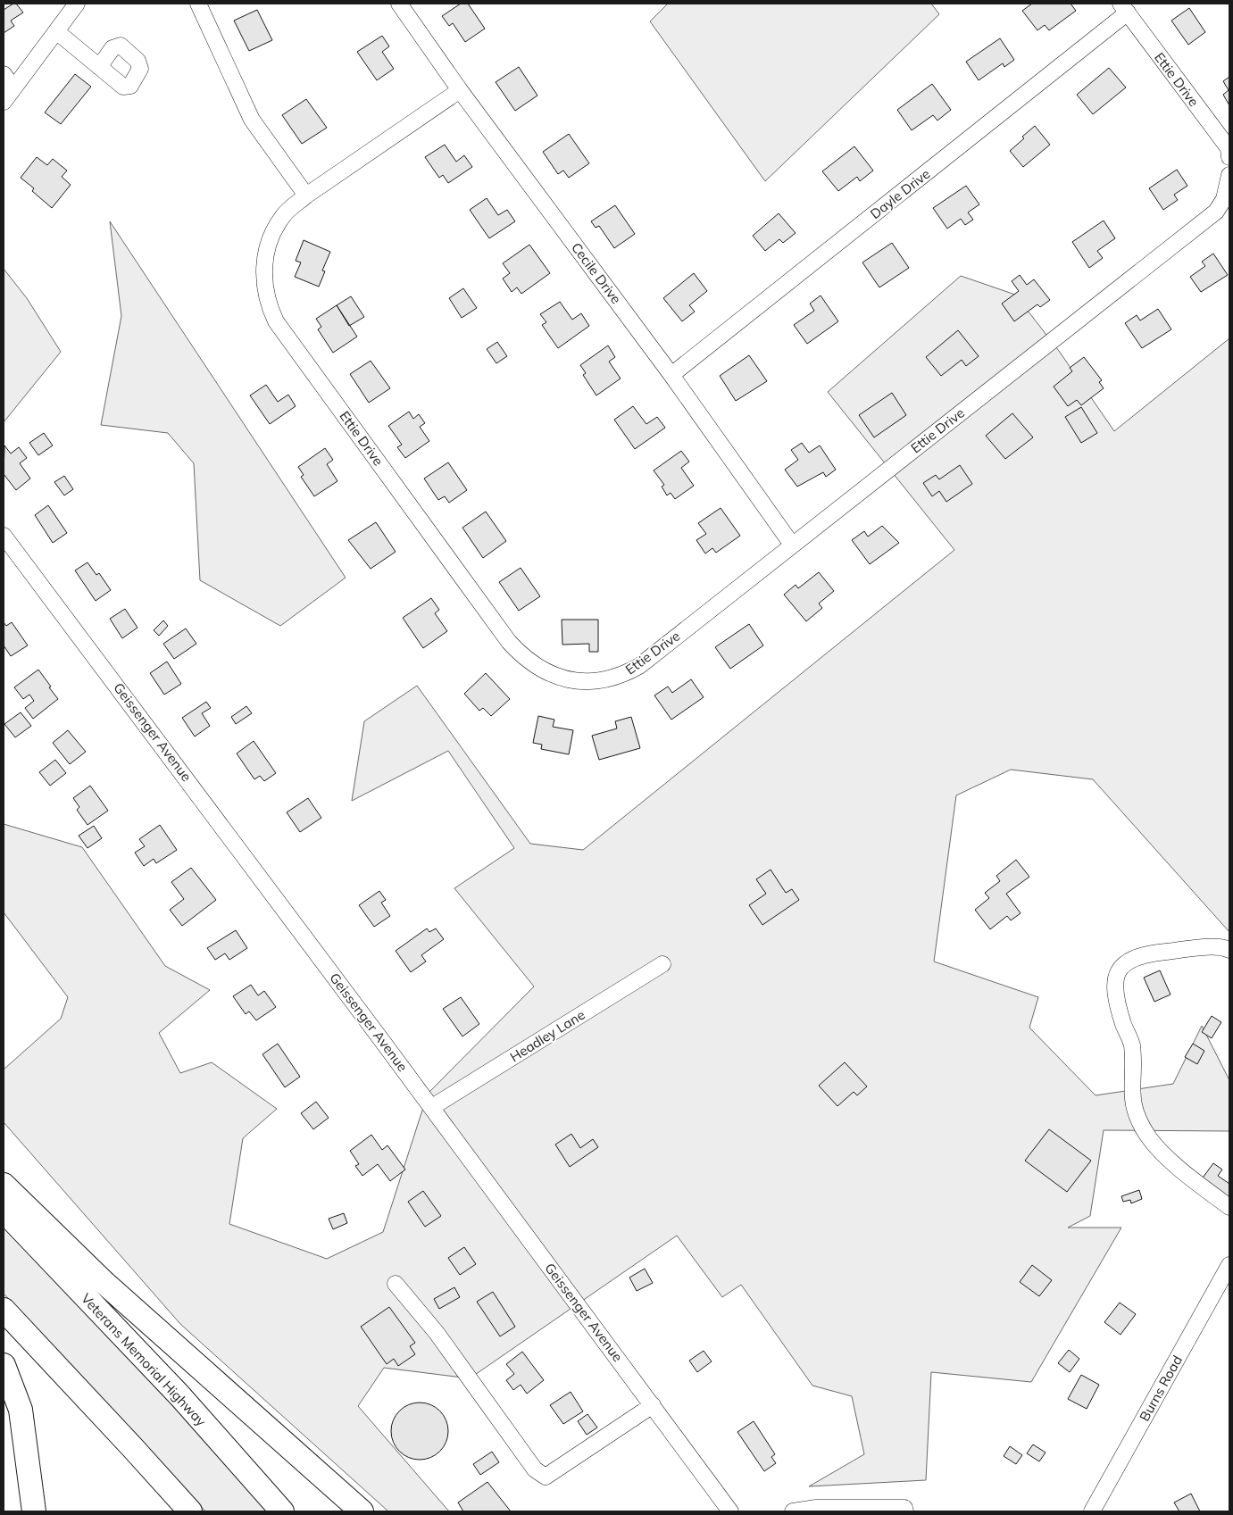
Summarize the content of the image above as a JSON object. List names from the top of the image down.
{
  "streets": {
    "highway": ["Veterans Memorial Highway"],
    "street": [
      "Ettie Drive",
      "Dayle Drive",
      "Cecile Drive",
      "Geissenger Avenue",
      "Headley Lane",
      "Burns Road"
    ]
  },
  "crossings": [
    ["Ettie Drive", "Dayle Drive"],
    ["Ettie Drive", "Cecile Drive"],
    ["Dayle Drive", "Cecile Drive"],
    ["Geissenger Avenue", "Headley Lane"]
  ]
}
